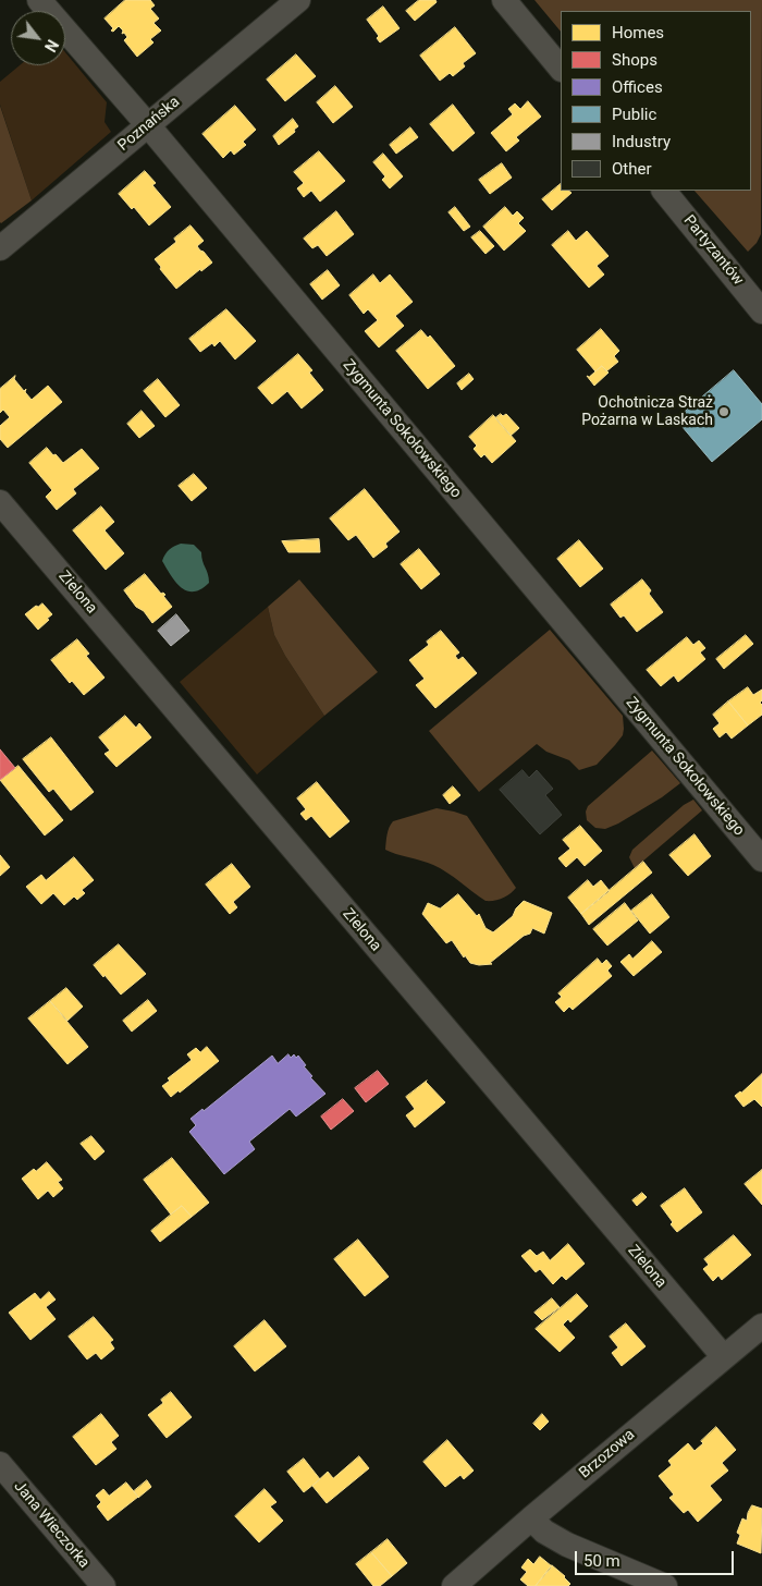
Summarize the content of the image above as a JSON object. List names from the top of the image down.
{
  "streets": {
    "street": [
      "Poznańska",
      "Partyzantów",
      "Zygmunta Sokołowskiego",
      "Zielona",
      "Brzozowa",
      "Jana Wieczorka"
    ]
  },
  "crossings": [
    ["Poznańska", "Zygmunta Sokołowskiego"],
    ["Zielona", "Brzozowa"]
  ],
  "places": ["Ochotnicza Straż Pożarna w Laskach"],
  "legend": [
    "Homes",
    "Shops",
    "Offices",
    "Public",
    "Industry",
    "Other"
  ],
  "scale_bar": "50 m",
  "north": "bottom right"
}
